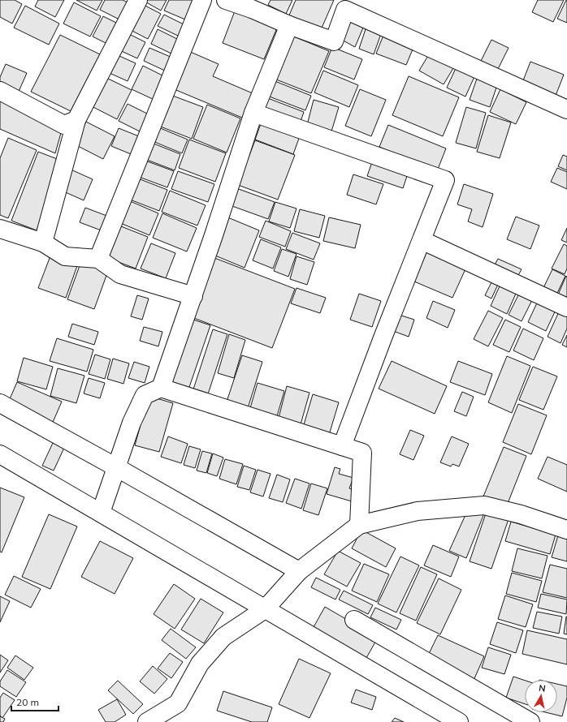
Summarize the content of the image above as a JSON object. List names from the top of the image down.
{
  "scale_bar": "20 m",
  "north": "top"
}
